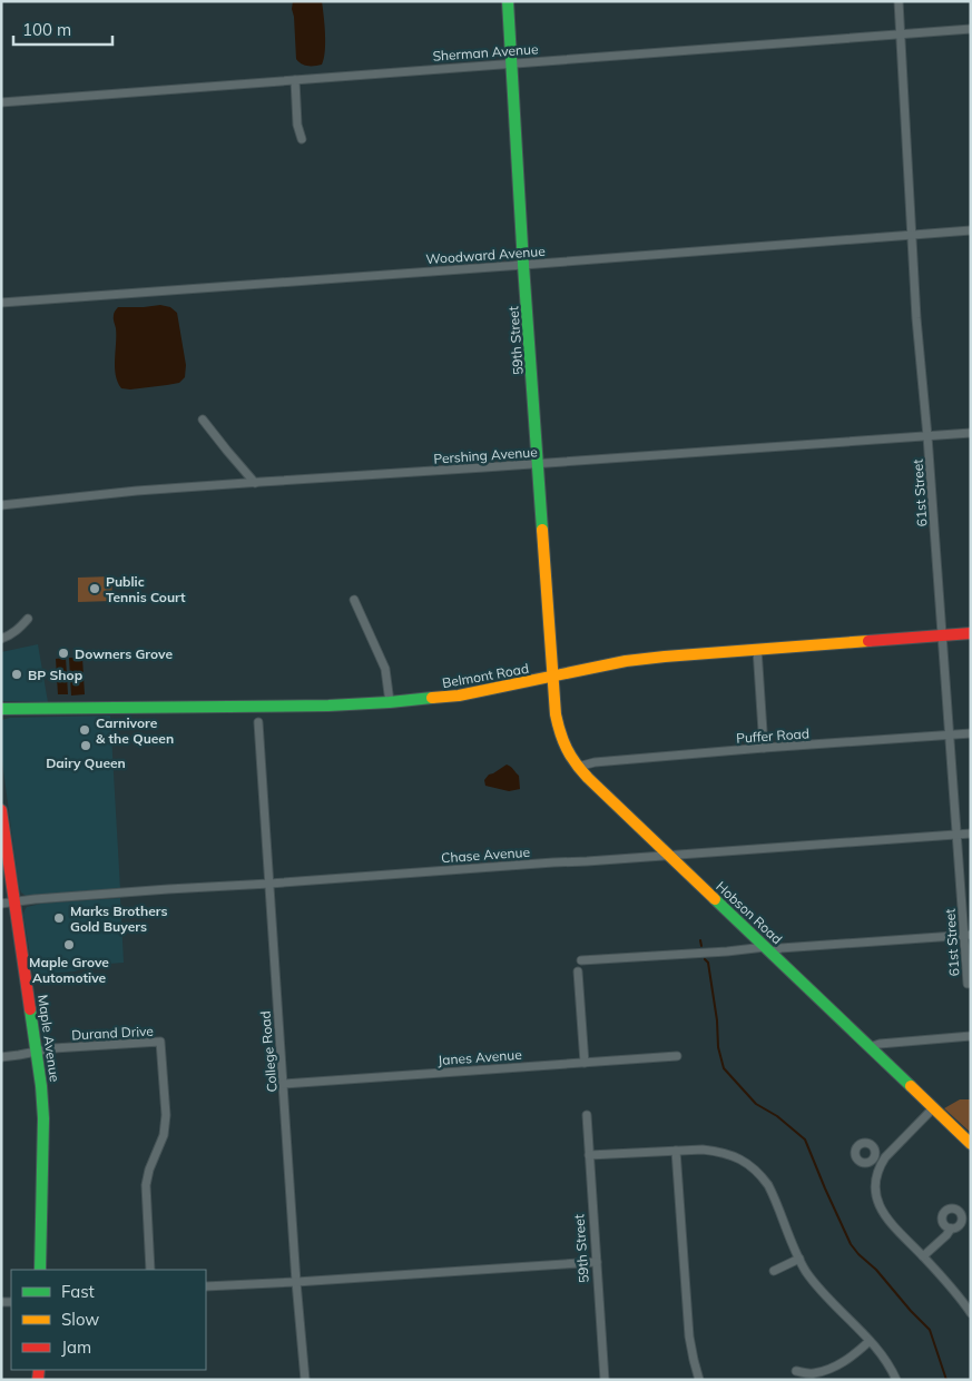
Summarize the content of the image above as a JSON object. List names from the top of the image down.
{
  "streets": {
    "main road": [
      "59th Street",
      "Belmont Road",
      "Hobson Road",
      "Maple Avenue"
    ],
    "street": [
      "Sherman Avenue",
      "Woodward Avenue",
      "Pershing Avenue",
      "61st Street",
      "Puffer Road",
      "Chase Avenue",
      "Durand Drive",
      "College Road",
      "Janes Avenue"
    ]
  },
  "crossings": [
    ["Sherman Avenue", "59th Street"],
    ["Sherman Avenue", "61st Street"],
    ["Woodward Avenue", "59th Street"],
    ["Woodward Avenue", "61st Street"],
    ["59th Street", "Pershing Avenue"],
    ["59th Street", "Belmont Road"],
    ["59th Street", "Hobson Road"],
    ["Pershing Avenue", "61st Street"],
    ["61st Street", "Belmont Road"],
    ["61st Street", "Puffer Road"],
    ["61st Street", "Chase Avenue"],
    ["Belmont Road", "Hobson Road"],
    ["Puffer Road", "Hobson Road"],
    ["Chase Avenue", "Hobson Road"],
    ["Chase Avenue", "Maple Avenue"],
    ["Chase Avenue", "College Road"],
    ["Durand Drive", "Maple Avenue"],
    ["College Road", "Janes Avenue"]
  ],
  "places": [
    "Public Tennis Court",
    "Downers Grove",
    "BP Shop",
    "Carnivore & the Queen",
    "Dairy Queen",
    "Marks Brothers Gold Buyers",
    "Maple Grove Automotive"
  ],
  "legend": ["Fast", "Slow", "Jam"],
  "scale_bar": "100 m"
}
